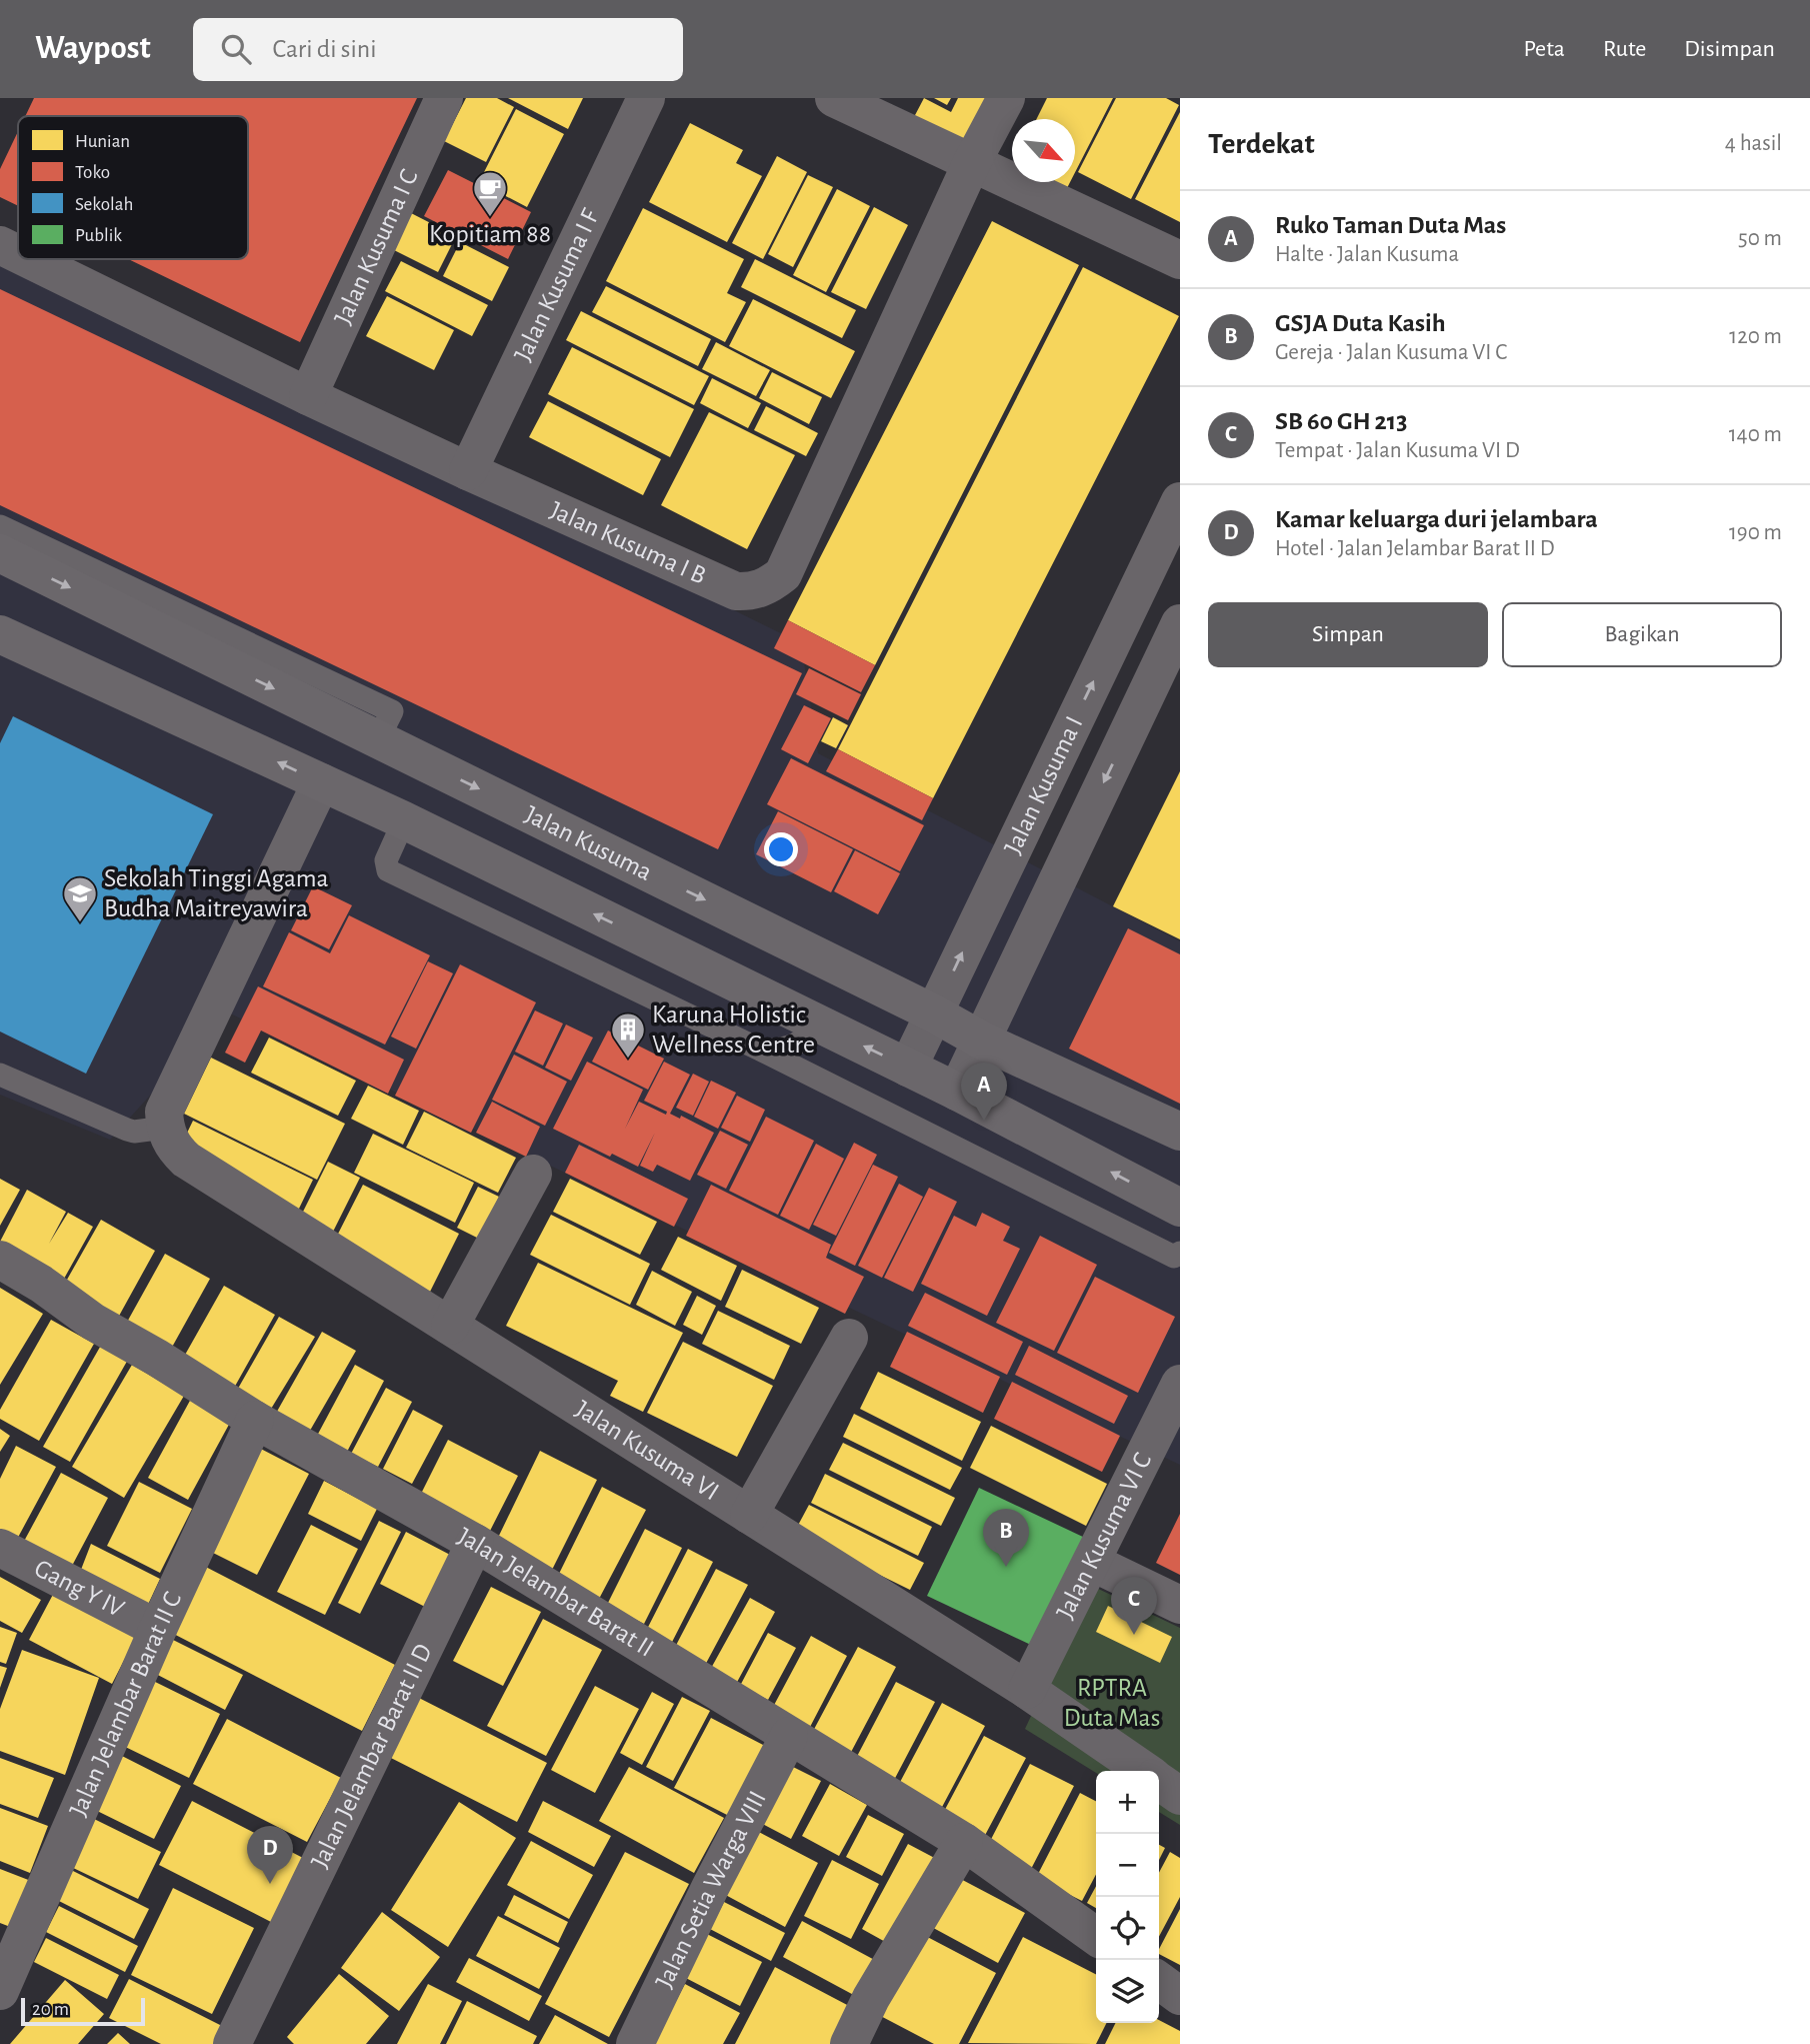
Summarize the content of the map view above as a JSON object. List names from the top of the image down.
{
  "streets": {
    "street": [
      "Jalan Kusuma I C",
      "Jalan Kusuma I F",
      "Jalan Kusuma I B",
      "Jalan Kusuma I",
      "Jalan Kusuma",
      "Jalan Kusuma VI",
      "Jalan Kusuma VI C",
      "Gang Y IV",
      "Jalan Jelambar Barat II",
      "Jalan Jelambar Barat II C",
      "Jalan Jelambar Barat II D",
      "Jalan Setia Warga VIII"
    ]
  },
  "crossings": [
    ["Jalan Kusuma I C", "Jalan Kusuma I B"],
    ["Jalan Kusuma I F", "Jalan Kusuma I B"],
    ["Jalan Kusuma I", "Jalan Kusuma"],
    ["Jalan Kusuma VI", "Jalan Kusuma VI C"],
    ["Gang Y IV", "Jalan Jelambar Barat II C"],
    ["Jalan Jelambar Barat II", "Jalan Jelambar Barat II C"],
    ["Jalan Jelambar Barat II", "Jalan Jelambar Barat II D"],
    ["Jalan Jelambar Barat II", "Jalan Setia Warga VIII"]
  ],
  "parks": ["RPTRA Duta Mas"],
  "places": {
    "cafe": ["Kopitiam 88"],
    "school or university": ["Sekolah Tinggi Agama Budha Maitreyawira"],
    "building": ["Karuna Holistic Wellness Centre"]
  },
  "legend": [
    "Hunian",
    "Toko",
    "Sekolah",
    "Publik"
  ],
  "scale_bar": "20 m",
  "north": "bottom right",
  "page": {
    "header": "Waypost",
    "search": "Cari di sini",
    "nav": ["Peta", "Rute", "Disimpan"],
    "heading": ["Terdekat", "4 hasil"],
    "list": [
      {
        "mark": "A",
        "name": "Ruko Taman Duta Mas",
        "note": "Halte · Jalan Kusuma",
        "value": "50 m"
      },
      {
        "mark": "B",
        "name": "GSJA Duta Kasih",
        "note": "Gereja · Jalan Kusuma VI C",
        "value": "120 m"
      },
      {
        "mark": "C",
        "name": "SB 60 GH 213",
        "note": "Tempat · Jalan Kusuma VI D",
        "value": "140 m"
      },
      {
        "mark": "D",
        "name": "Kamar keluarga duri jelambara",
        "note": "Hotel · Jalan Jelambar Barat II D",
        "value": "190 m"
      }
    ],
    "buttons": ["Simpan", "Bagikan"],
    "pins": [
      "A",
      "B",
      "C",
      "D"
    ],
    "map_buttons": ["+", "−"],
    "scale": "20 m"
  }
}
